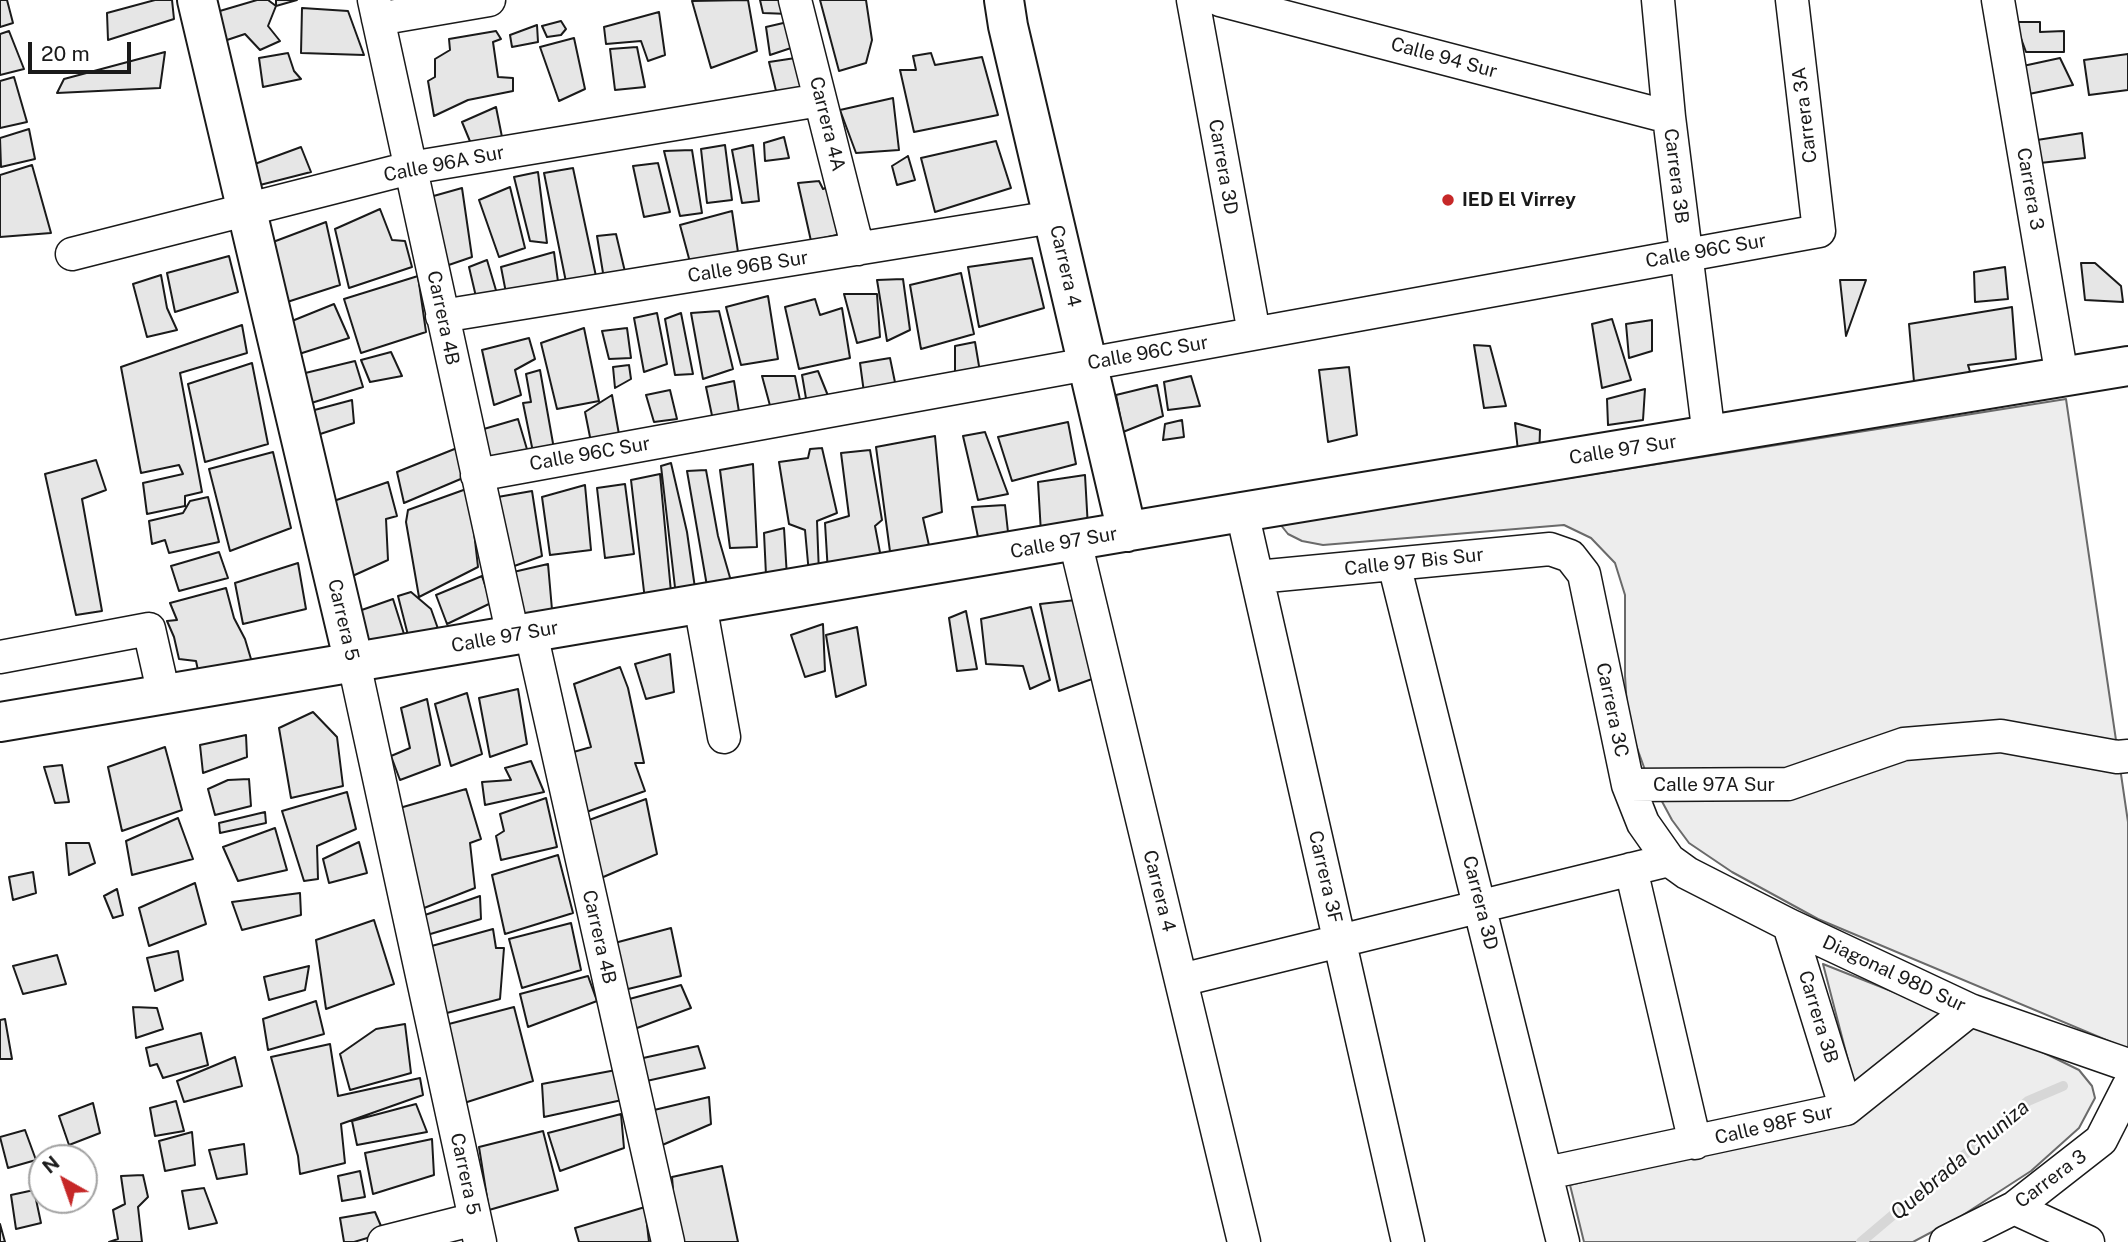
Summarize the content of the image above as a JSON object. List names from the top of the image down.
{
  "streets": {
    "street": [
      "Calle 94 Sur",
      "Carrera 3A",
      "Carrera 4A",
      "Calle 96A Sur",
      "Carrera 3D",
      "Carrera 3B",
      "Carrera 3",
      "Calle 96C Sur",
      "Carrera 4",
      "Calle 96B Sur",
      "Carrera 4B",
      "Calle 97 Sur",
      "Calle 97 Bis Sur",
      "Carrera 5",
      "Carrera 3C",
      "Calle 97A Sur",
      "Carrera 3F",
      "Diagonal 98D Sur",
      "Calle 98F Sur"
    ]
  },
  "crossings": [
    ["Calle 94 Sur", "Carrera 3B"],
    ["Carrera 3A", "Calle 96C Sur"],
    ["Carrera 4A", "Calle 96A Sur"],
    ["Carrera 4A", "Calle 96B Sur"],
    ["Calle 96A Sur", "Carrera 4B"],
    ["Calle 96A Sur", "Carrera 5"],
    ["Carrera 3D", "Calle 96C Sur"],
    ["Carrera 3D", "Calle 97 Bis Sur"],
    ["Carrera 3D", "Calle 98F Sur"],
    ["Carrera 3B", "Calle 96C Sur"],
    ["Carrera 3B", "Calle 97 Sur"],
    ["Carrera 3B", "Diagonal 98D Sur"],
    ["Carrera 3B", "Calle 98F Sur"],
    ["Carrera 3", "Calle 97 Sur"],
    ["Calle 96C Sur", "Carrera 4"],
    ["Calle 96C Sur", "Carrera 4B"],
    ["Carrera 4", "Calle 96B Sur"],
    ["Carrera 4", "Calle 97 Sur"],
    ["Calle 96B Sur", "Carrera 4B"],
    ["Carrera 4B", "Calle 97 Sur"],
    ["Calle 97 Sur", "Carrera 5"],
    ["Calle 97 Sur", "Carrera 3F"],
    ["Calle 97 Bis Sur", "Carrera 3C"],
    ["Calle 97 Bis Sur", "Carrera 3F"],
    ["Carrera 3C", "Calle 97A Sur"],
    ["Carrera 3C", "Diagonal 98D Sur"],
    ["Diagonal 98D Sur", "Calle 98F Sur"]
  ],
  "water": ["Quebrada Chuniza"],
  "places": ["IED El Virrey"],
  "scale_bar": "20 m",
  "north": "top left"
}
